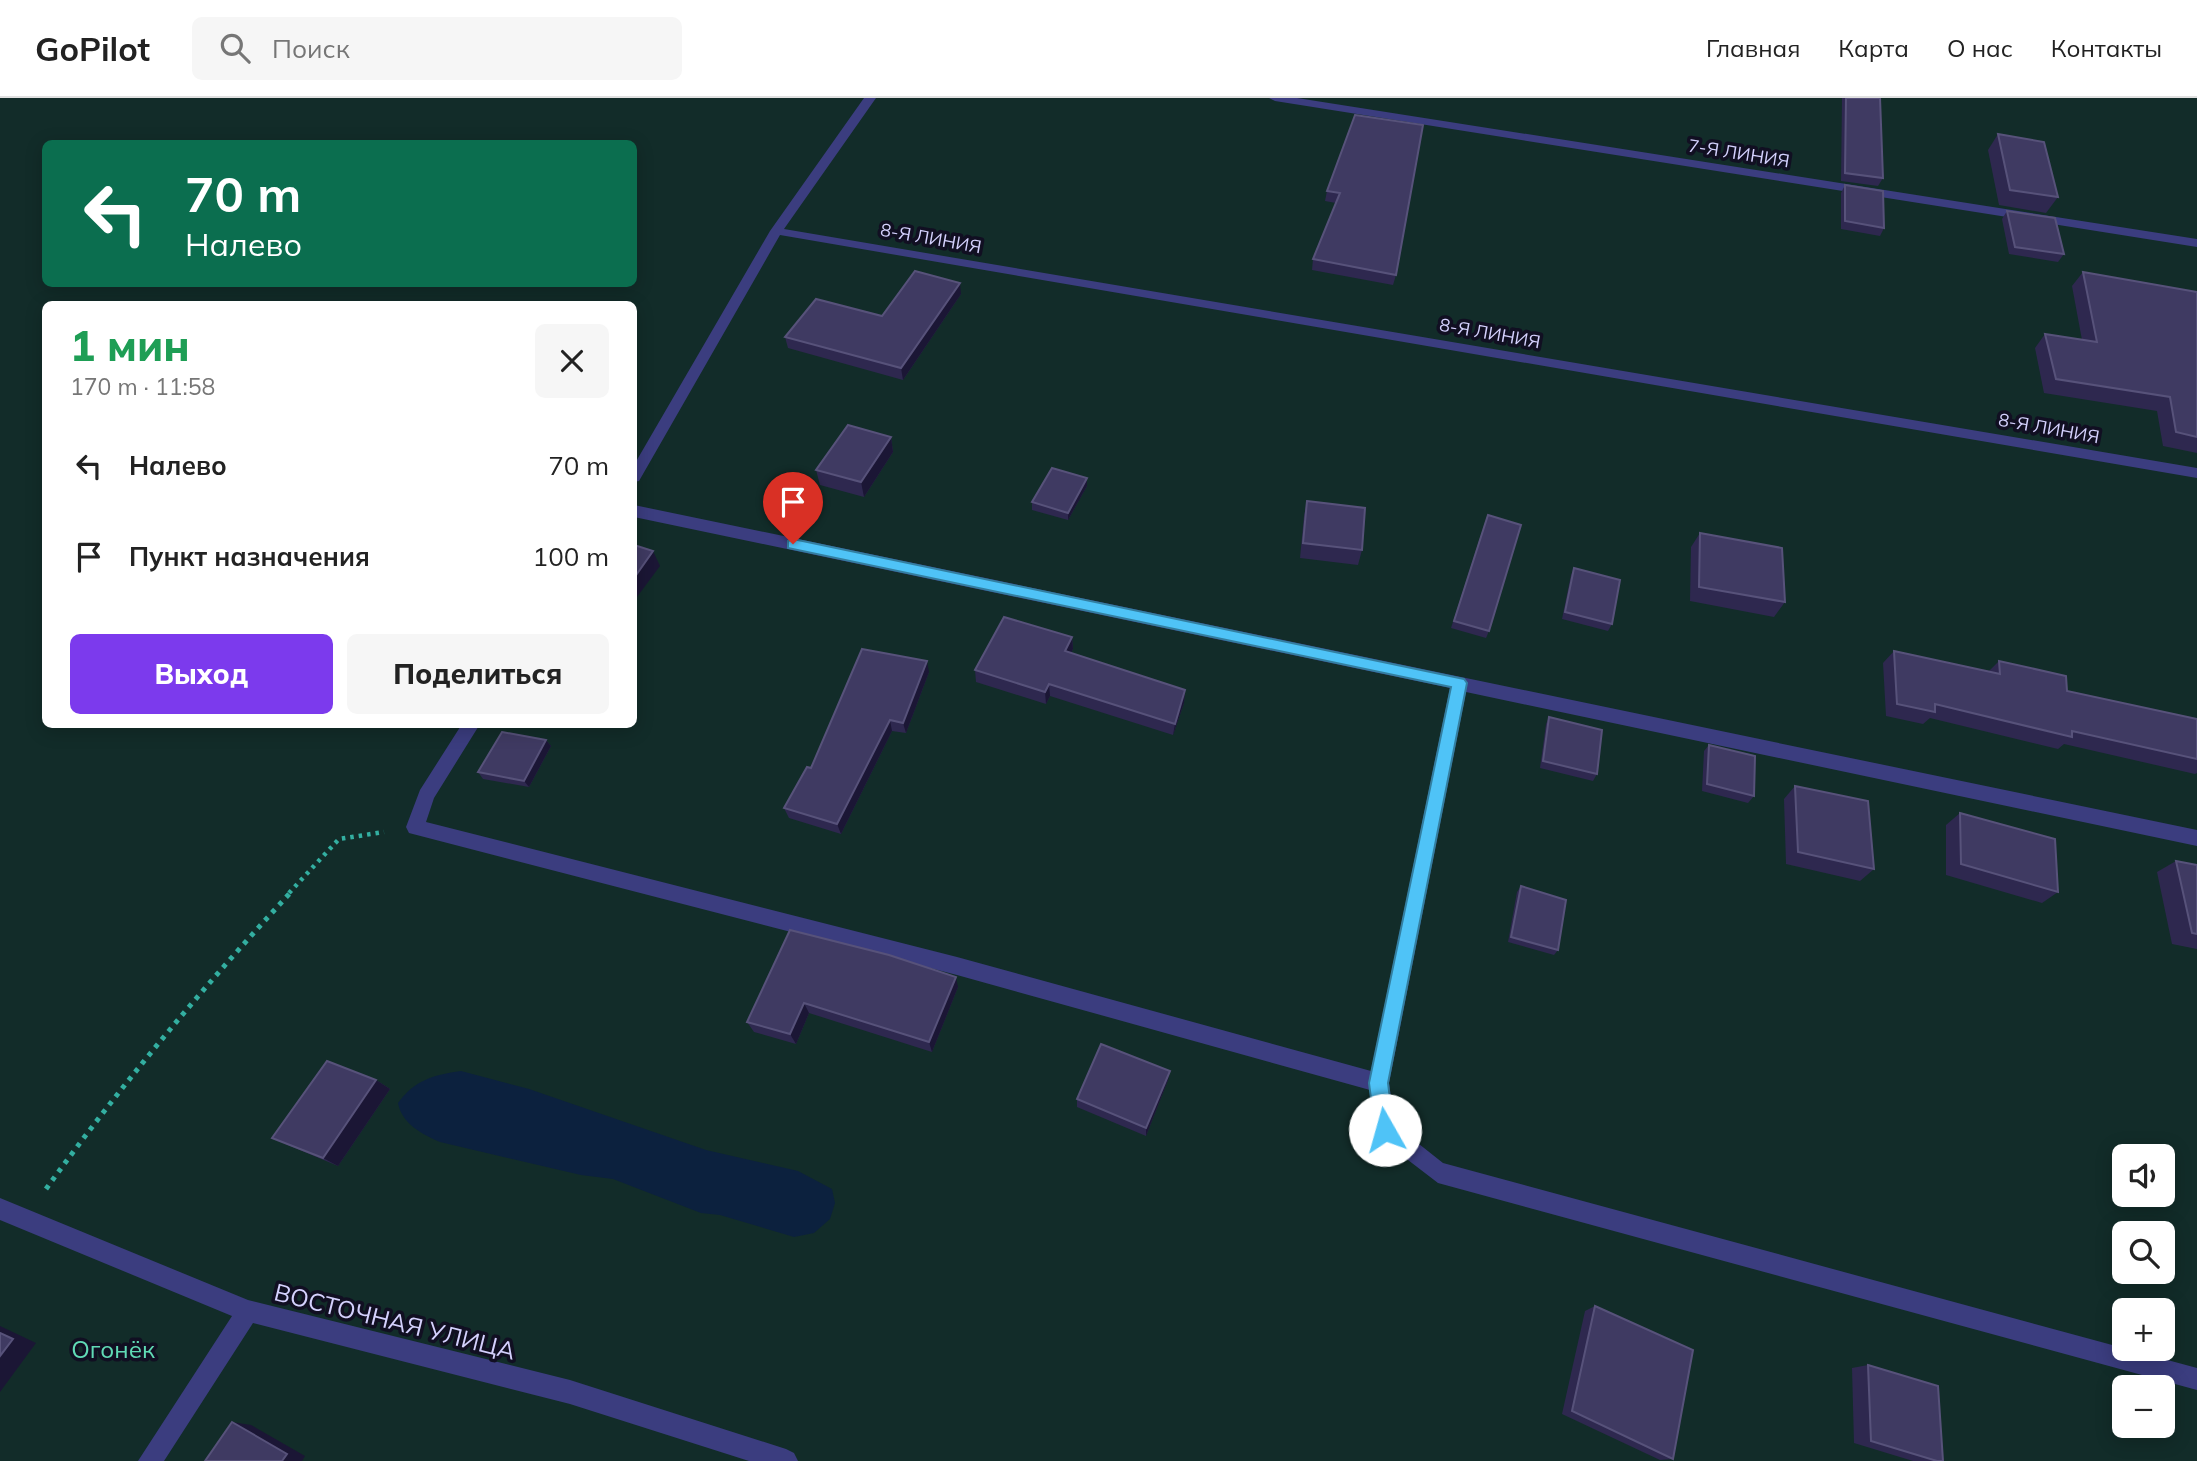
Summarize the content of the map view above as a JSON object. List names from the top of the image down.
{
  "streets": {
    "street": ["7-Я ЛИНИЯ", "8-Я ЛИНИЯ", "ВОСТОЧНАЯ УЛИЦА"]
  },
  "parks": ["Огонёк"],
  "page": {
    "header": "GoPilot",
    "search": "Поиск",
    "nav": [
      "Главная",
      "Карта",
      "О нас",
      "Контакты"
    ],
    "turn": ["70 m", "Налево"],
    "heading": ["1 мин", "170 m · 11:58"],
    "list": [
      {
        "name": "Налево",
        "value": "70 m"
      },
      {
        "name": "Пункт назначения",
        "value": "100 m"
      }
    ],
    "buttons": ["Выход", "Поделиться"],
    "map_buttons": ["+", "−"]
  }
}
